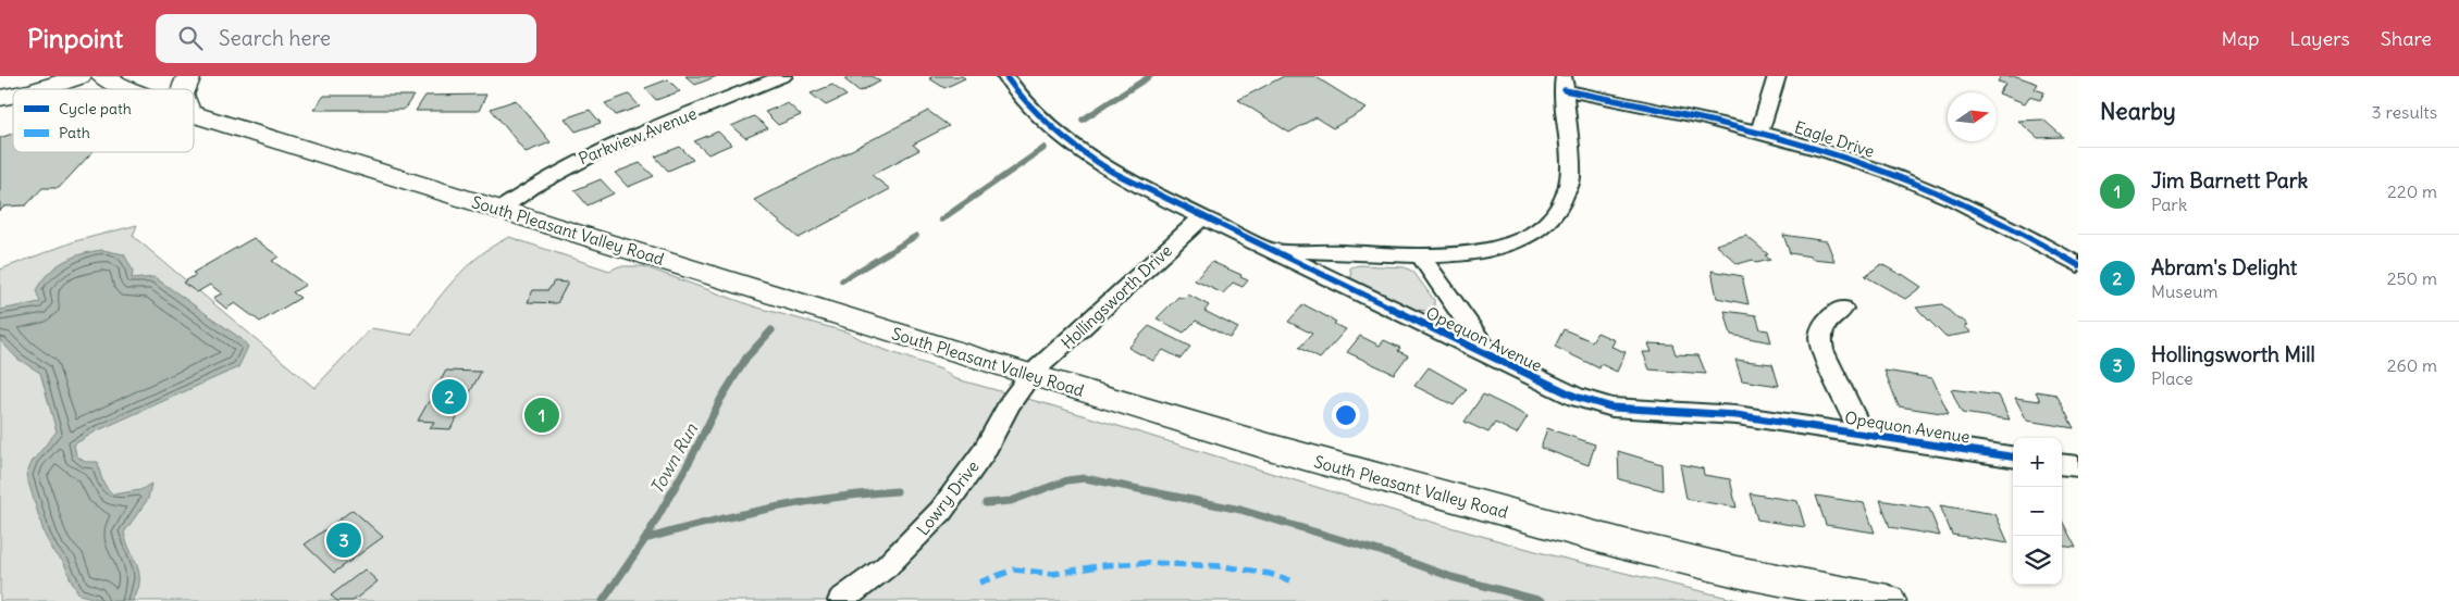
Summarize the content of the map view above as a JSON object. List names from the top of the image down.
{
  "streets": {
    "main road": ["South Pleasant Valley Road"],
    "street": [
      "Parkview Avenue",
      "Eagle Drive",
      "Hollingsworth Drive",
      "Opequon Avenue",
      "Lowry Drive"
    ]
  },
  "crossings": [
    ["Parkview Avenue", "South Pleasant Valley Road"],
    ["South Pleasant Valley Road", "Hollingsworth Drive"],
    ["South Pleasant Valley Road", "Lowry Drive"],
    ["Hollingsworth Drive", "Opequon Avenue"],
    ["Hollingsworth Drive", "Lowry Drive"]
  ],
  "water": ["Town Run"],
  "legend": ["Cycle path", "Path"],
  "north": "right",
  "page": {
    "header": "Pinpoint",
    "search": "Search here",
    "nav": ["Map", "Layers", "Share"],
    "heading": ["Nearby", "3 results"],
    "list": [
      {
        "mark": "1",
        "name": "Jim Barnett Park",
        "note": "Park",
        "value": "220 m"
      },
      {
        "mark": "2",
        "name": "Abram's Delight",
        "note": "Museum",
        "value": "250 m"
      },
      {
        "mark": "3",
        "name": "Hollingsworth Mill",
        "note": "Place",
        "value": "260 m"
      }
    ],
    "pins": ["2", "1", "3"],
    "map_buttons": ["+", "−"]
  }
}
